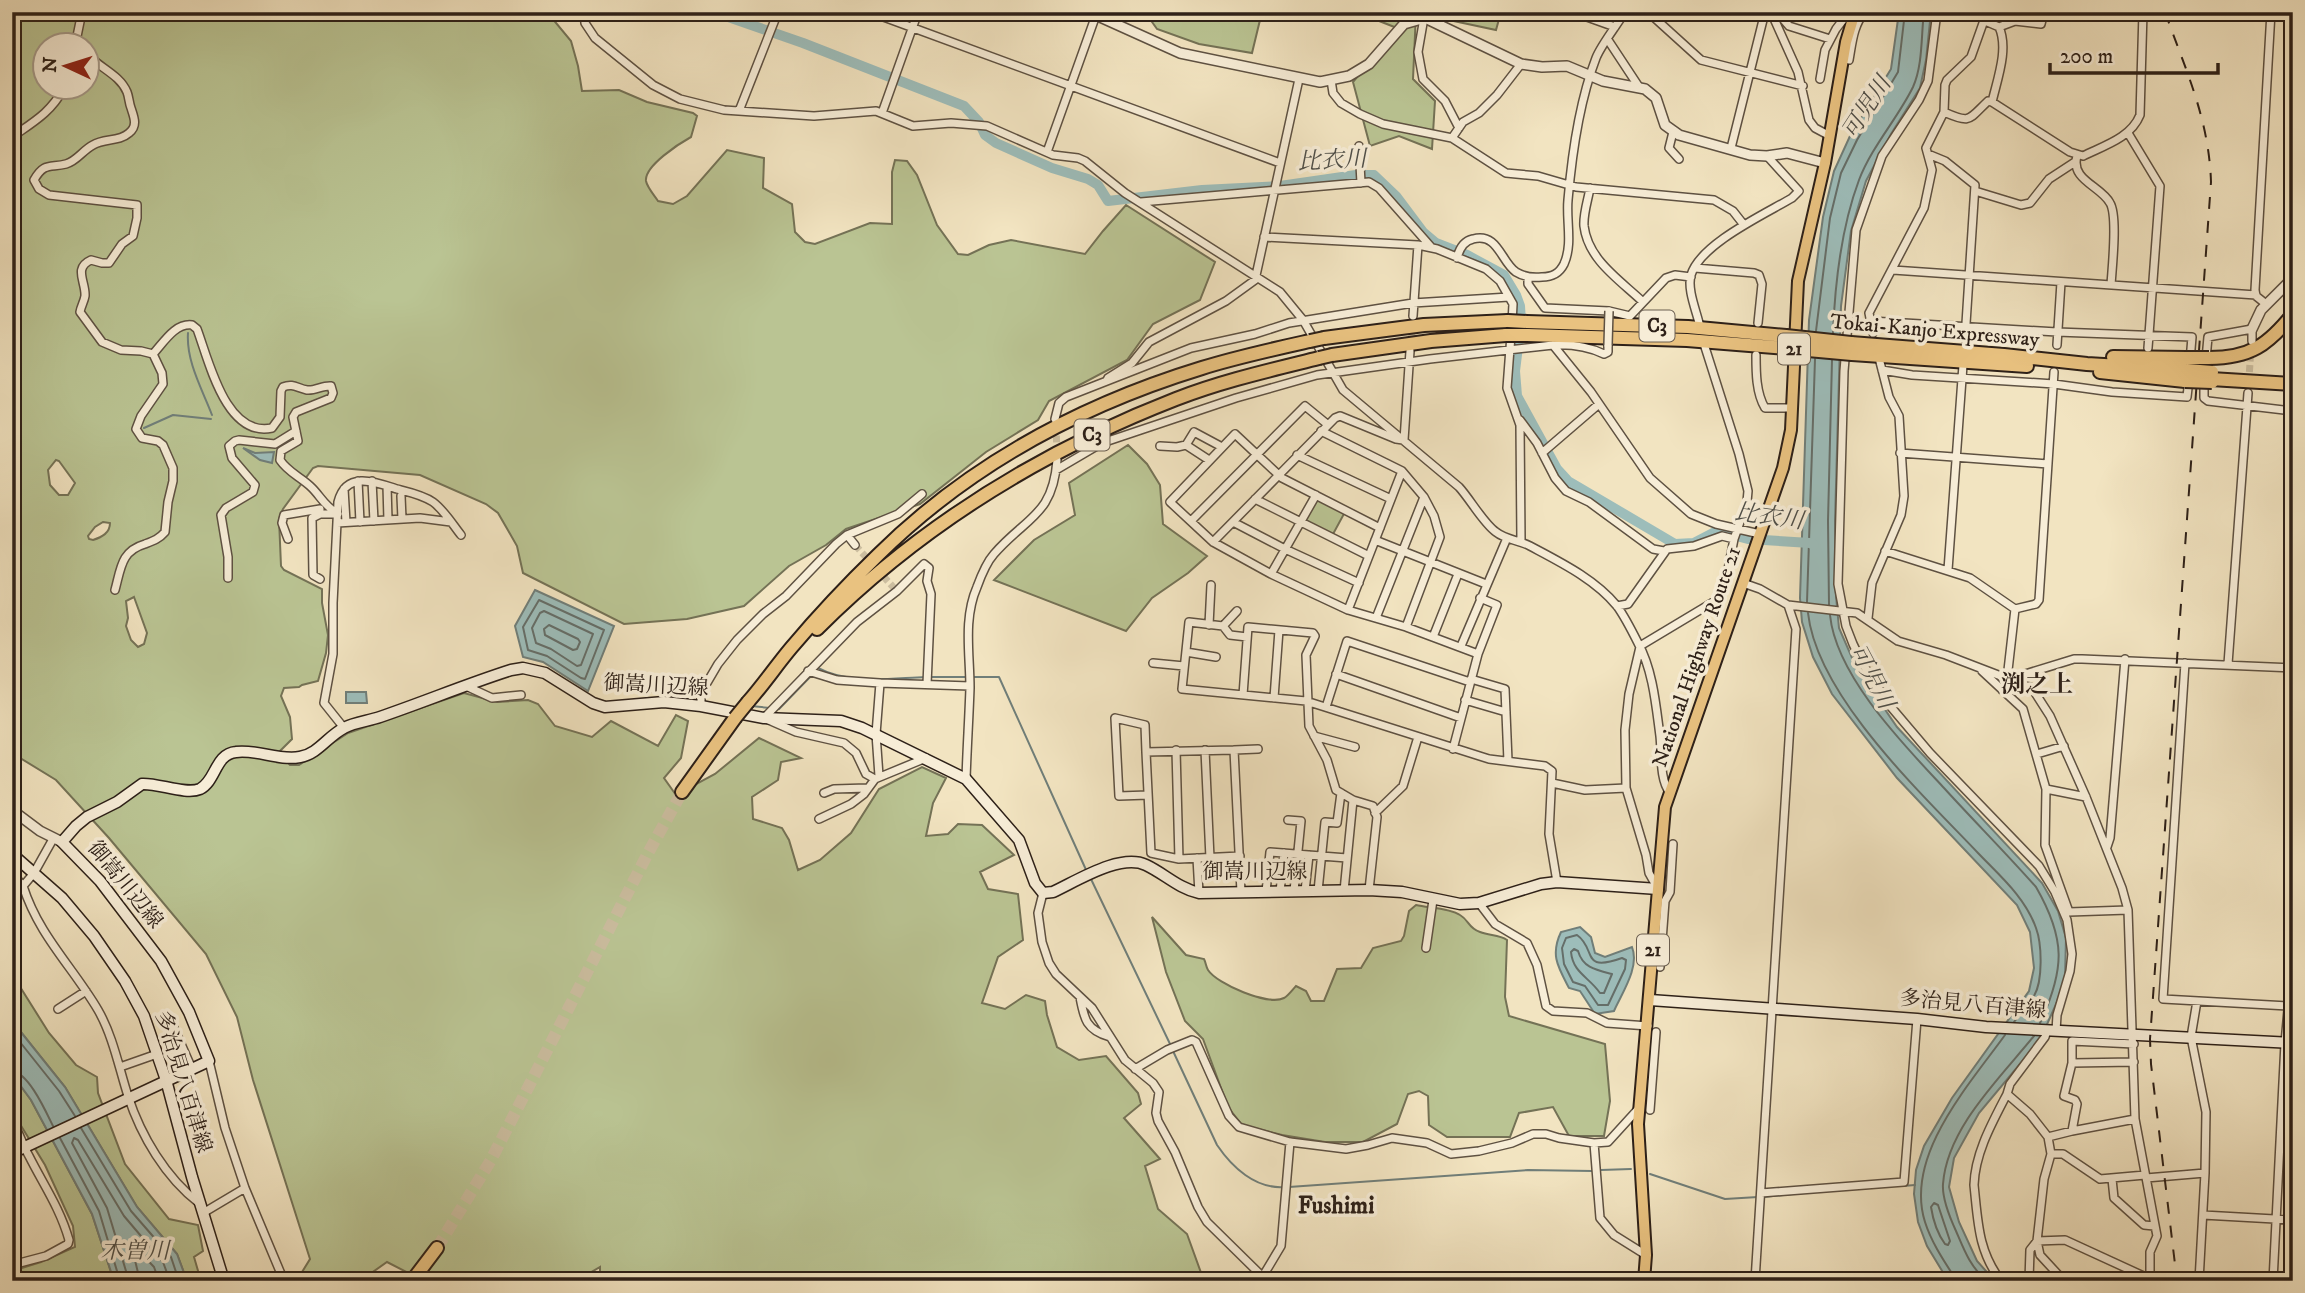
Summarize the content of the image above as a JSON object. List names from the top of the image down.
{
  "streets": {
    "highway": [
      "C3",
      "Tokai-Kanjo Expressway",
      "21",
      "National Highway Route 21"
    ],
    "main road": ["御嵩川辺線", "多治見八百津線"]
  },
  "crossings": [
    ["National Highway Route 21", "御嵩川辺線"],
    ["National Highway Route 21", "多治見八百津線"]
  ],
  "districts": ["渕之上", "Fushimi"],
  "water": ["可児川", "比衣川", "木曽川"],
  "scale_bar": "200 m",
  "north": "left"
}
